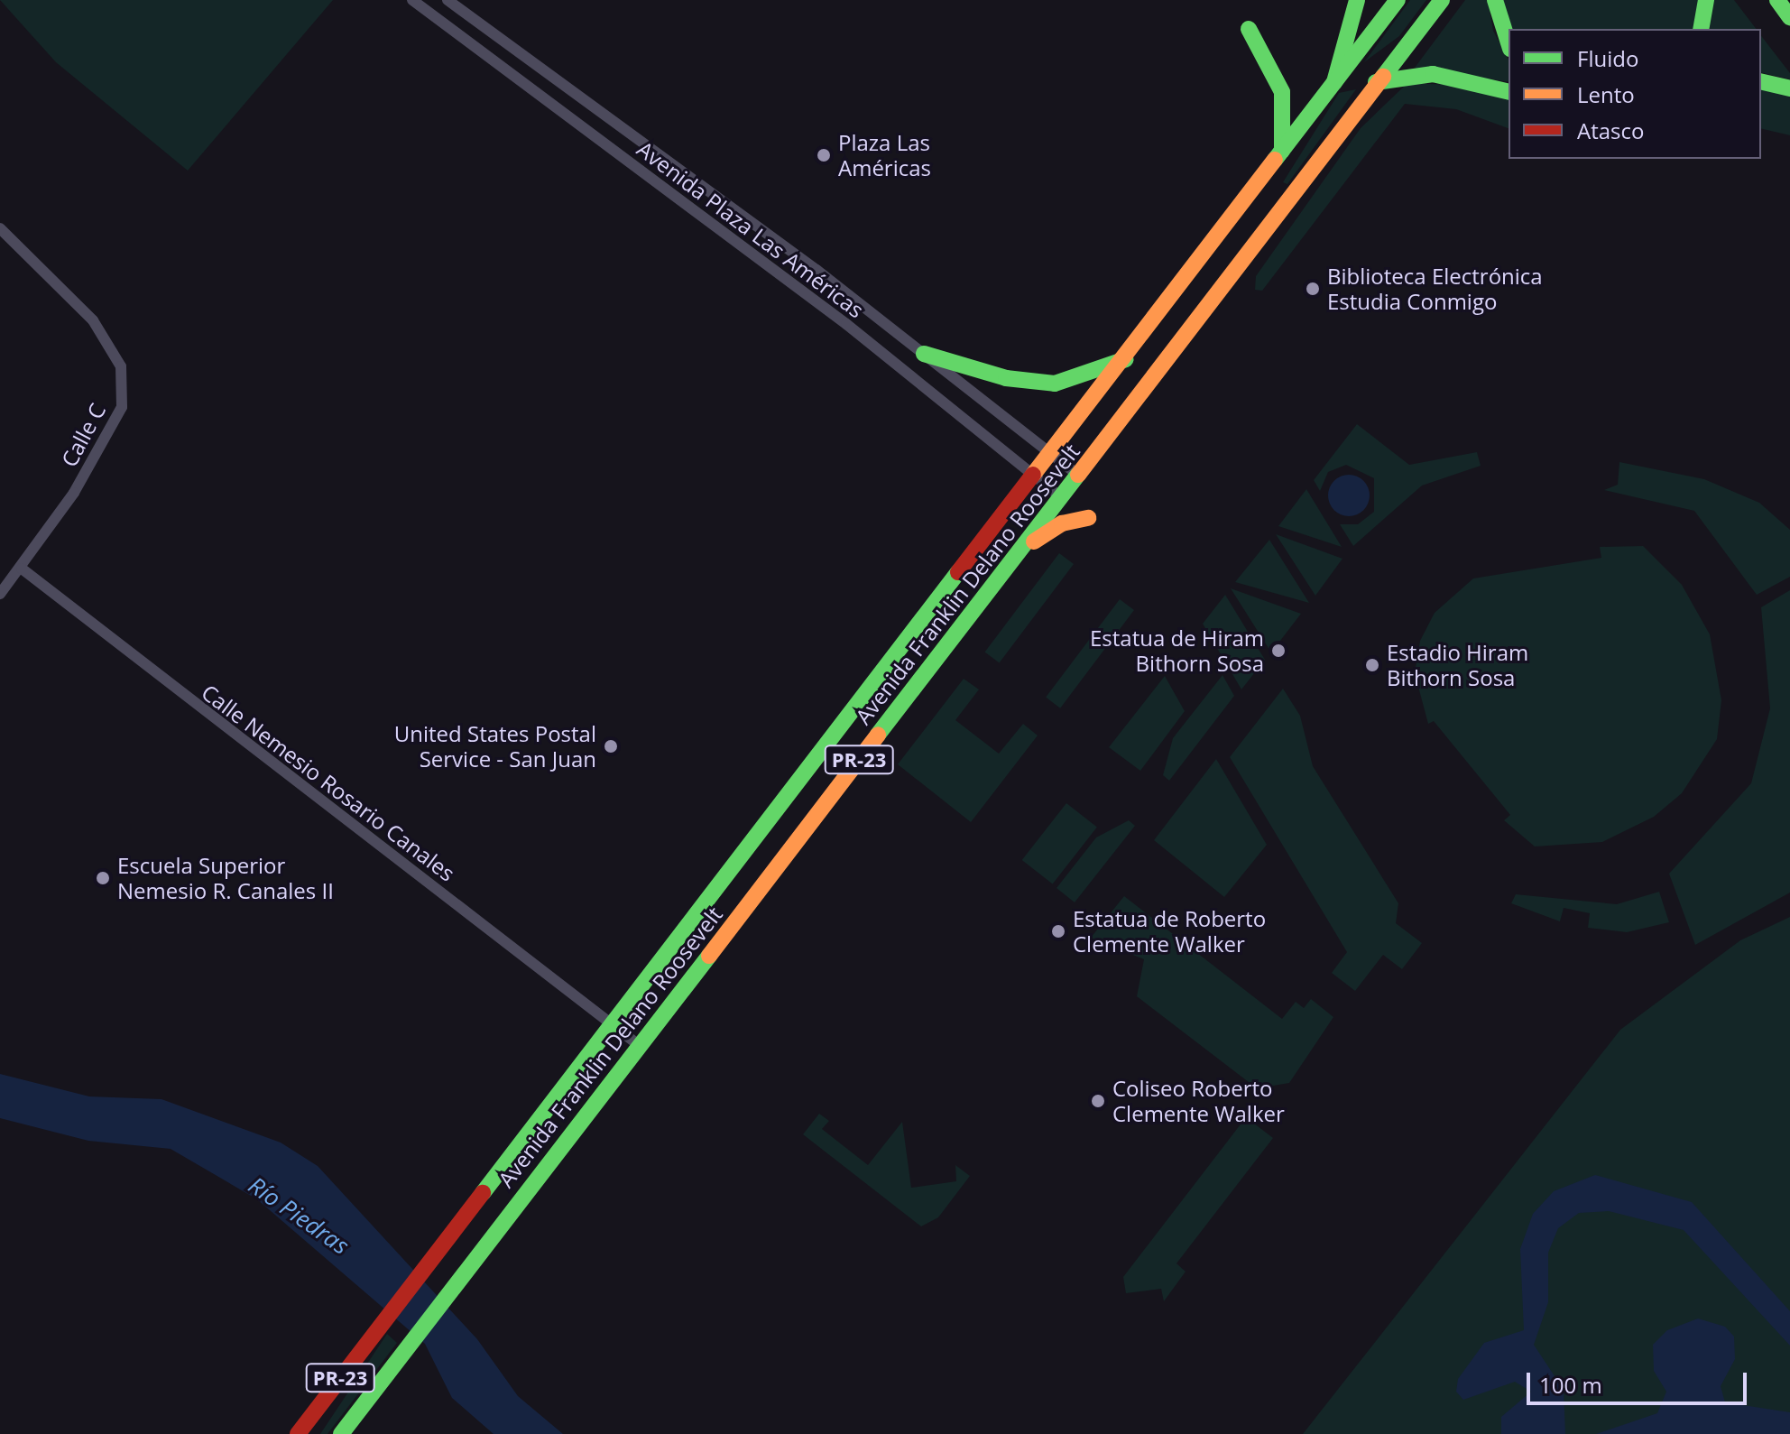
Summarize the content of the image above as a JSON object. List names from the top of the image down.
{
  "streets": {
    "main road": ["Avenida Franklin Delano Roosevelt", "PR-23"],
    "street": ["Avenida Plaza Las Américas", "Calle C", "Calle Nemesio Rosario Canales"]
  },
  "crossings": [
    ["Avenida Plaza Las Américas", "Avenida Franklin Delano Roosevelt"],
    ["Calle C", "Calle Nemesio Rosario Canales"],
    ["Avenida Franklin Delano Roosevelt", "Calle Nemesio Rosario Canales"]
  ],
  "water": ["Río Piedras"],
  "places": [
    "Plaza Las Américas",
    "Biblioteca Electrónica Estudia Conmigo",
    "Estatua de Hiram Bithorn Sosa",
    "Estadio Hiram Bithorn Sosa",
    "United States Postal Service - San Juan",
    "Escuela Superior Nemesio R. Canales II",
    "Estatua de Roberto Clemente Walker",
    "Coliseo Roberto Clemente Walker"
  ],
  "legend": ["Fluido", "Lento", "Atasco"],
  "scale_bar": "100 m"
}
